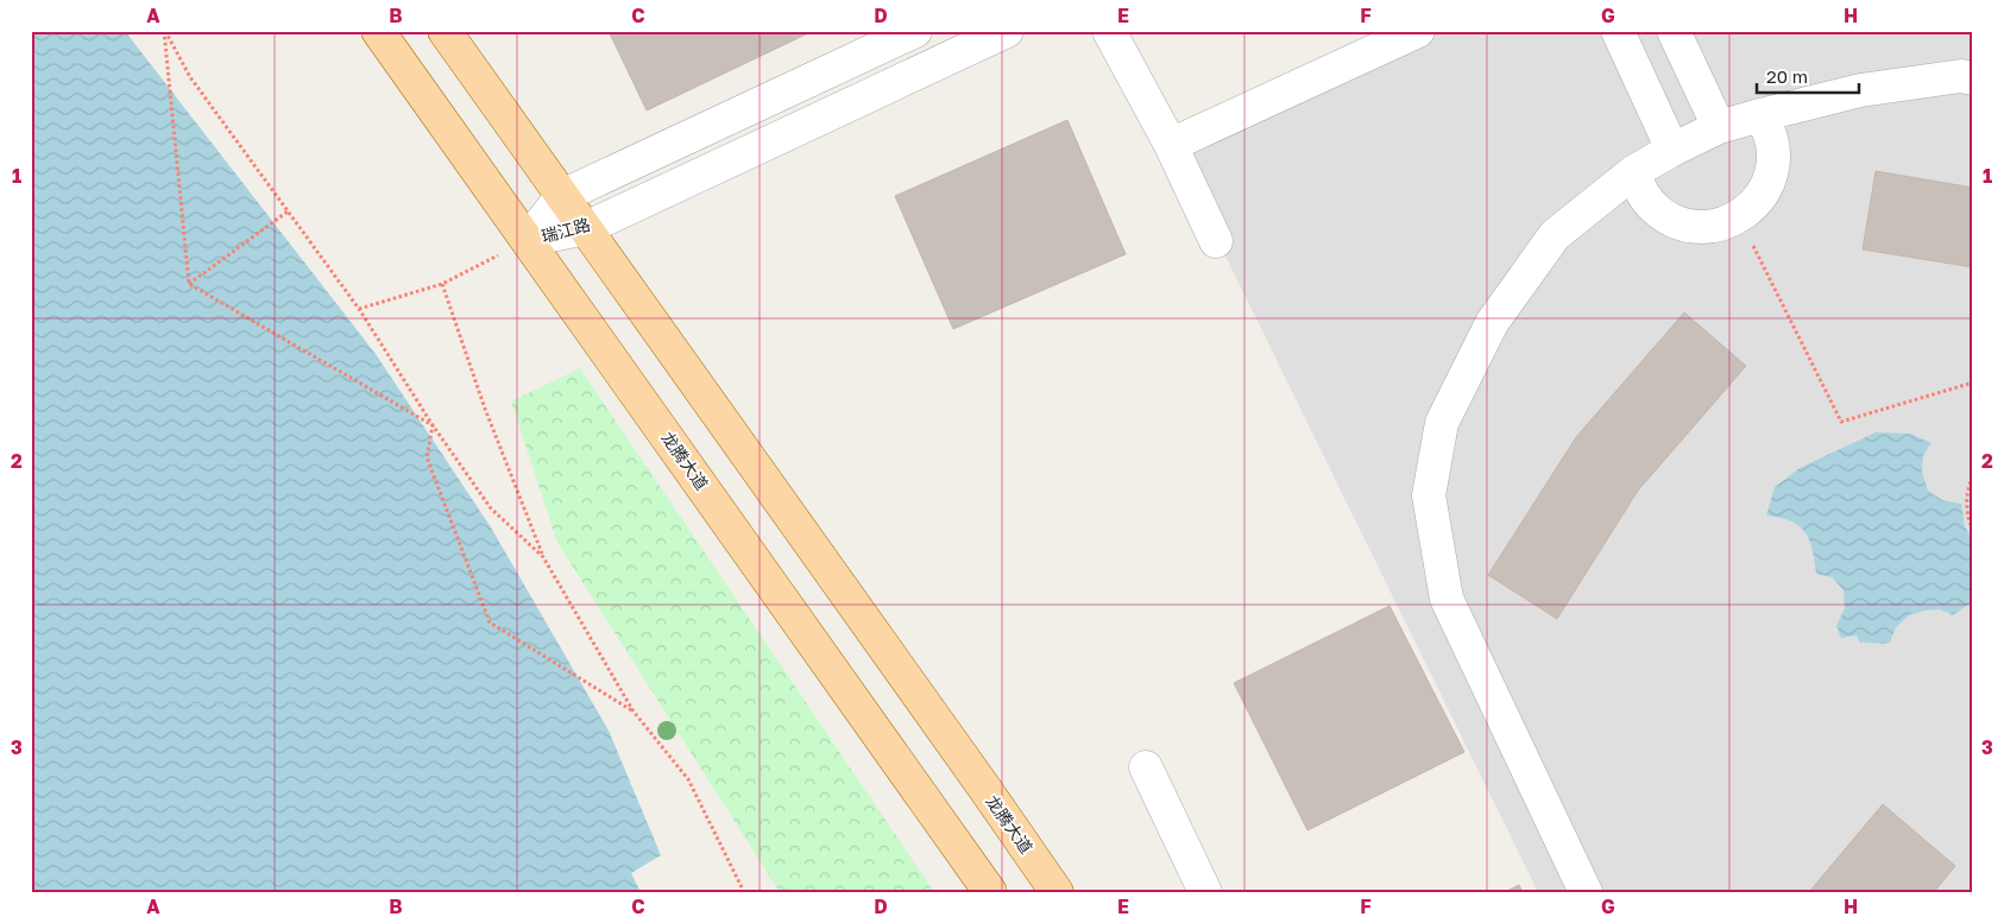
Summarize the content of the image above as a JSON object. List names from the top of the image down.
{
  "streets": {
    "main road": ["龙腾大道"],
    "street": ["瑞江路"]
  },
  "crossings": [
    ["瑞江路", "龙腾大道"]
  ],
  "scale_bar": "20 m",
  "grid": {
    "columns": [
      "A",
      "B",
      "C",
      "D",
      "E",
      "F",
      "G",
      "H"
    ],
    "rows": ["1", "2", "3"]
  }
}
